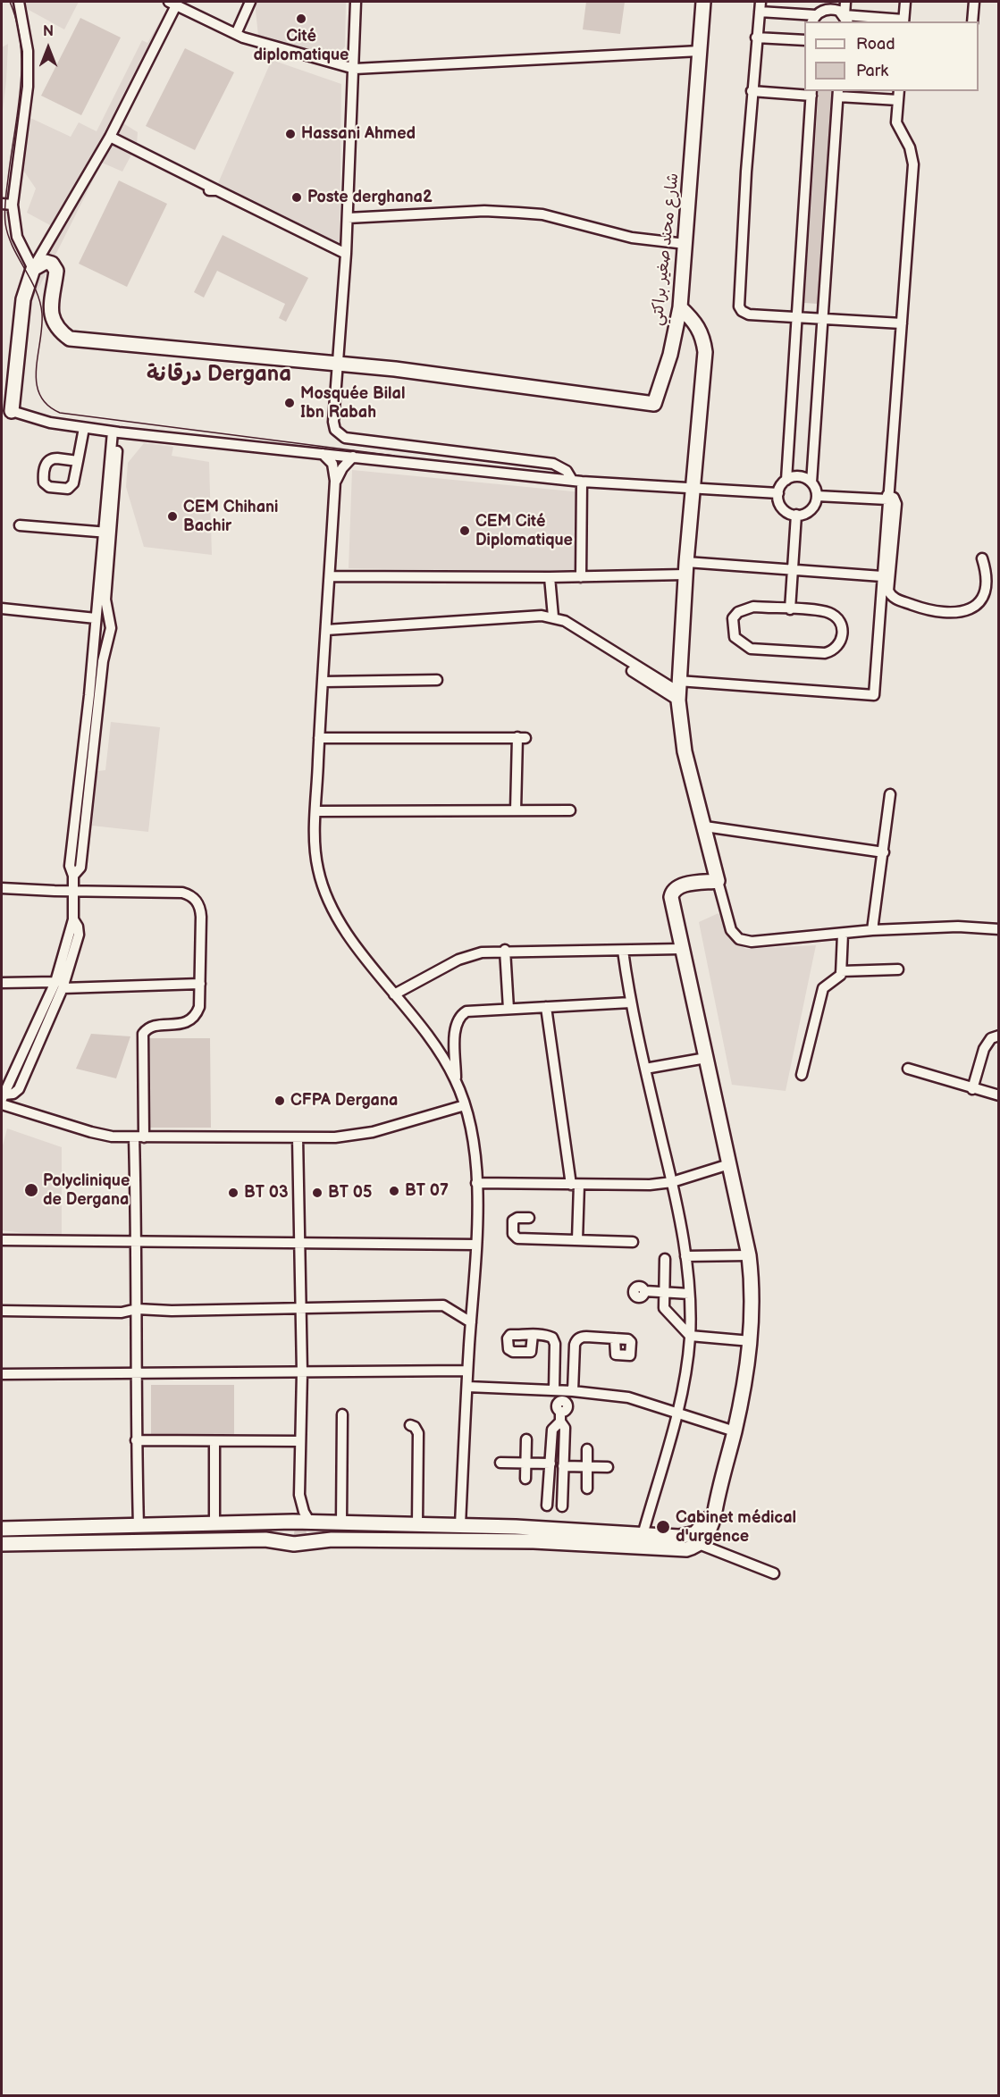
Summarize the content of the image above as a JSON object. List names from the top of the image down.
{
  "streets": {
    "street": ["شارع محند صغير براكتي"]
  },
  "districts": ["درقانة Dergana"],
  "places": [
    "Cité diplomatique",
    "Hassani Ahmed",
    "Poste derghana2",
    "Mosquée Bilal Ibn Rabah",
    "CEM Chihani Bachir",
    "CEM Cité Diplomatique",
    "CFPA Dergana",
    "Polyclinique de Dergana",
    "BT 07",
    "BT 03",
    "BT 05",
    "Cabinet médical d'urgence"
  ],
  "legend": ["Road", "Park"],
  "north": "top"
}
